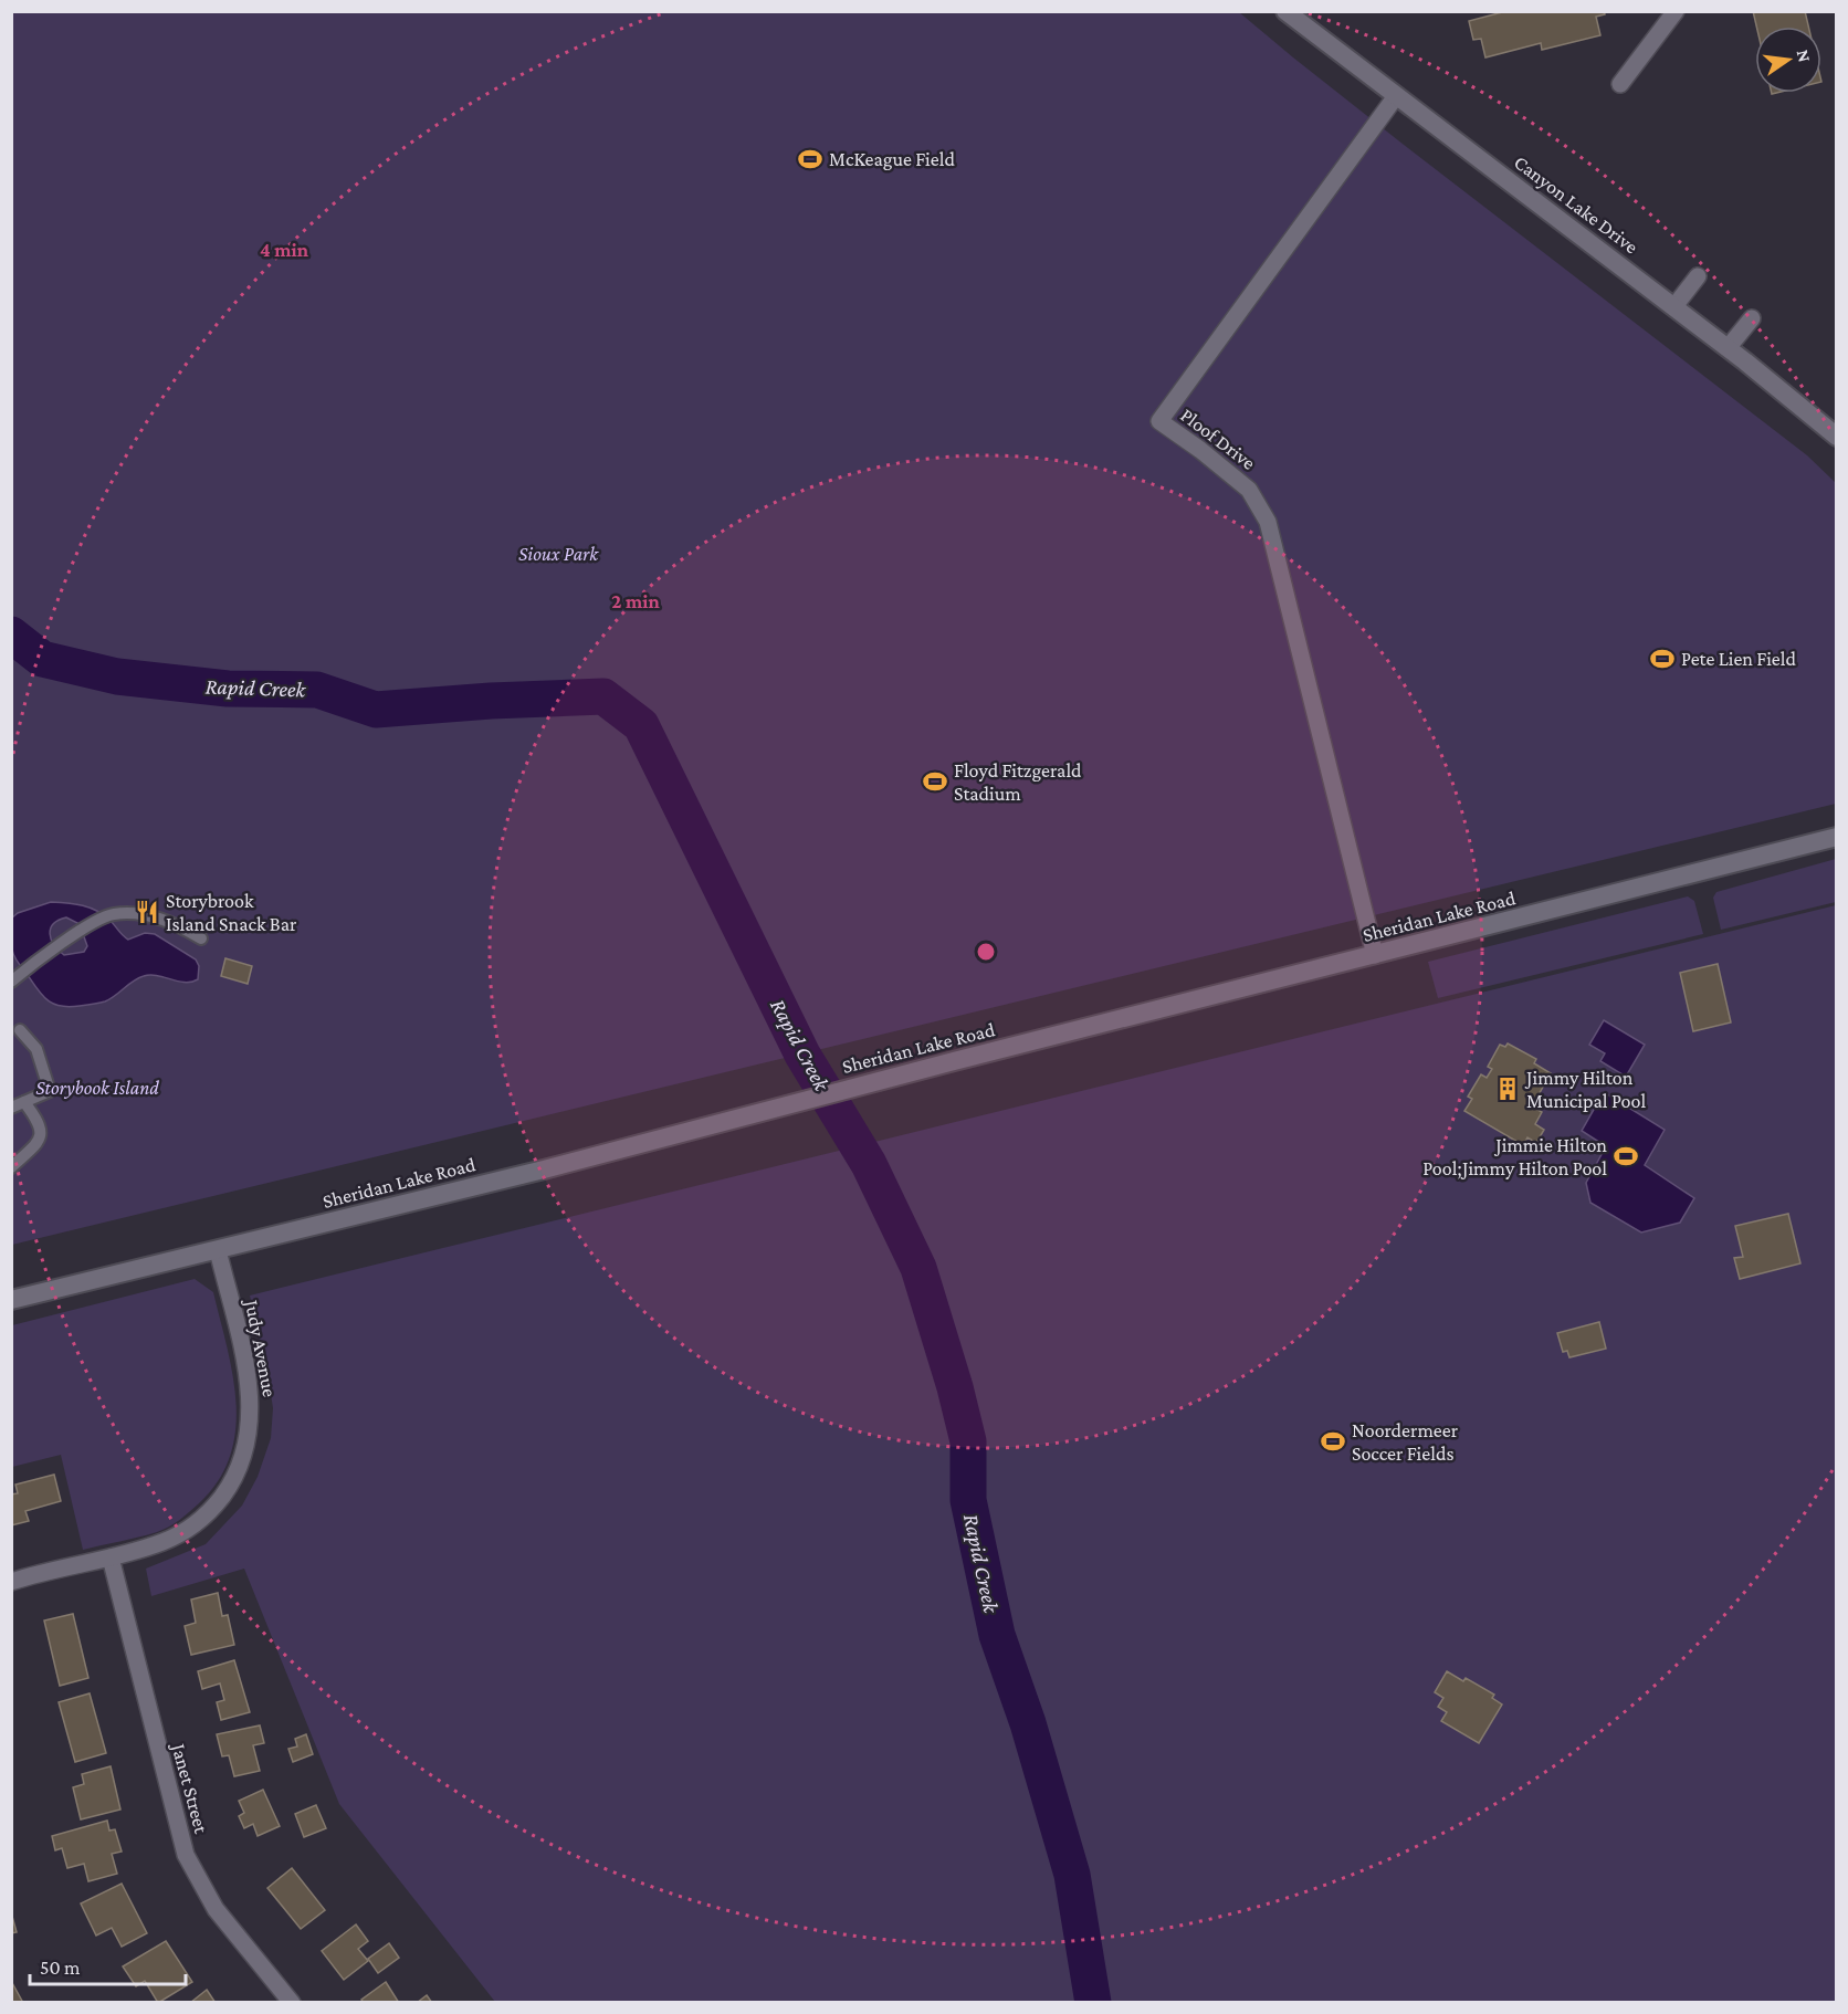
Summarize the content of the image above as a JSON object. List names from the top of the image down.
{
  "streets": {
    "street": [
      "Canyon Lake Drive",
      "Ploof Drive",
      "Sheridan Lake Road",
      "Judy Avenue",
      "Janet Street"
    ]
  },
  "crossings": [
    ["Canyon Lake Drive", "Ploof Drive"],
    ["Ploof Drive", "Sheridan Lake Road"],
    ["Sheridan Lake Road", "Judy Avenue"],
    ["Judy Avenue", "Janet Street"]
  ],
  "water": ["Rapid Creek"],
  "parks": ["Sioux Park", "Storybook Island"],
  "places": {
    "sports": [
      "McKeague Field",
      "Pete Lien Field",
      "Floyd Fitzgerald Stadium",
      "Jimmie Hilton Pool;Jimmy Hilton Pool",
      "Noordermeer Soccer Fields"
    ],
    "restaurant": ["Storybrook Island Snack Bar"],
    "building": ["Jimmy Hilton Municipal Pool"]
  },
  "scale_bar": "50 m",
  "north": "right",
  "rings": ["4 min", "2 min"]
}
